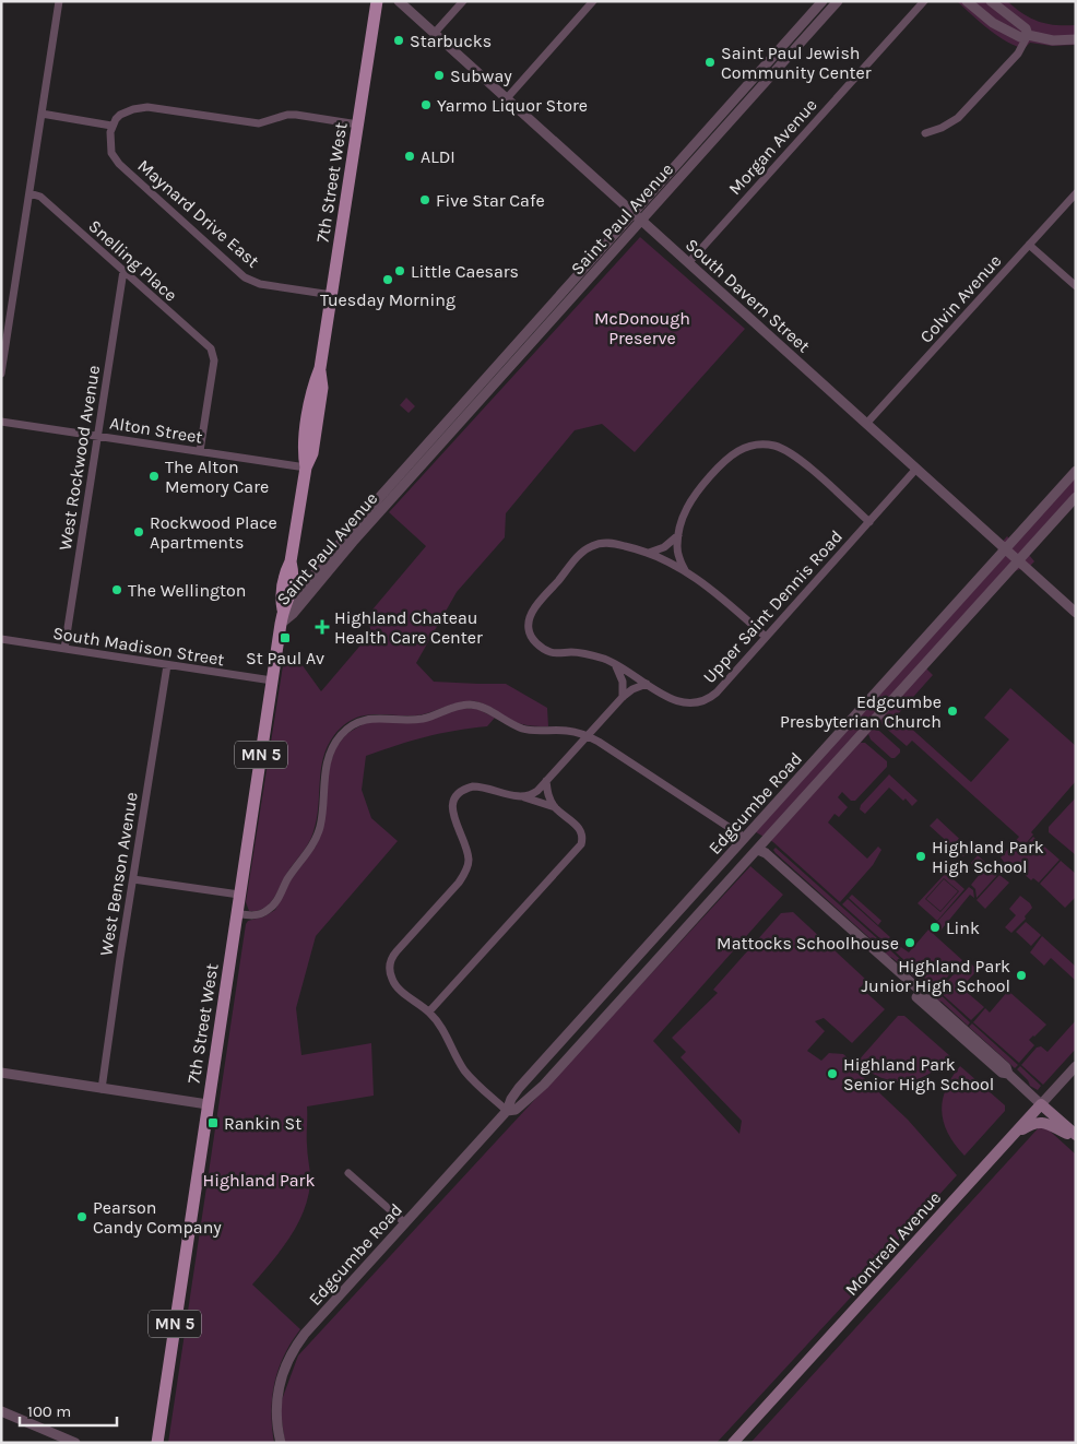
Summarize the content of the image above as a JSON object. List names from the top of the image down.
{
  "streets": {
    "main road": ["7th Street West", "MN 5", "Montreal Avenue"],
    "street": [
      "Morgan Avenue",
      "Maynard Drive East",
      "Saint Paul Avenue",
      "Snelling Place",
      "South Davern Street",
      "Colvin Avenue",
      "Alton Street",
      "West Rockwood Avenue",
      "Upper Saint Dennis Road",
      "South Madison Street",
      "Edgcumbe Road",
      "West Benson Avenue"
    ]
  },
  "crossings": [
    ["Morgan Avenue", "South Davern Street"],
    ["7th Street West", "Maynard Drive East"],
    ["7th Street West", "Saint Paul Avenue"],
    ["7th Street West", "Alton Street"],
    ["7th Street West", "South Madison Street"],
    ["Saint Paul Avenue", "South Davern Street"],
    ["Snelling Place", "Alton Street"],
    ["Snelling Place", "West Rockwood Avenue"],
    ["South Davern Street", "Colvin Avenue"],
    ["South Davern Street", "Upper Saint Dennis Road"],
    ["South Davern Street", "Edgcumbe Road"],
    ["Alton Street", "West Rockwood Avenue"],
    ["West Rockwood Avenue", "South Madison Street"],
    ["South Madison Street", "West Benson Avenue"]
  ],
  "parks": ["McDonough Preserve", "Highland Park"],
  "places": {
    "other": [
      "Starbucks",
      "Saint Paul Jewish Community Center",
      "Subway",
      "Yarmo Liquor Store",
      "ALDI",
      "Five Star Cafe",
      "Little Caesars",
      "Tuesday Morning",
      "The Alton Memory Care",
      "Rockwood Place Apartments",
      "The Wellington",
      "Edgcumbe Presbyterian Church",
      "Highland Park High School",
      "Link",
      "Mattocks Schoolhouse",
      "Highland Park Junior High School",
      "Highland Park Senior High School",
      "Pearson Candy Company"
    ],
    "health": ["Highland Chateau Health Care Center"],
    "transit": ["St Paul Av", "Rankin St"]
  },
  "scale_bar": "100 m"
}
